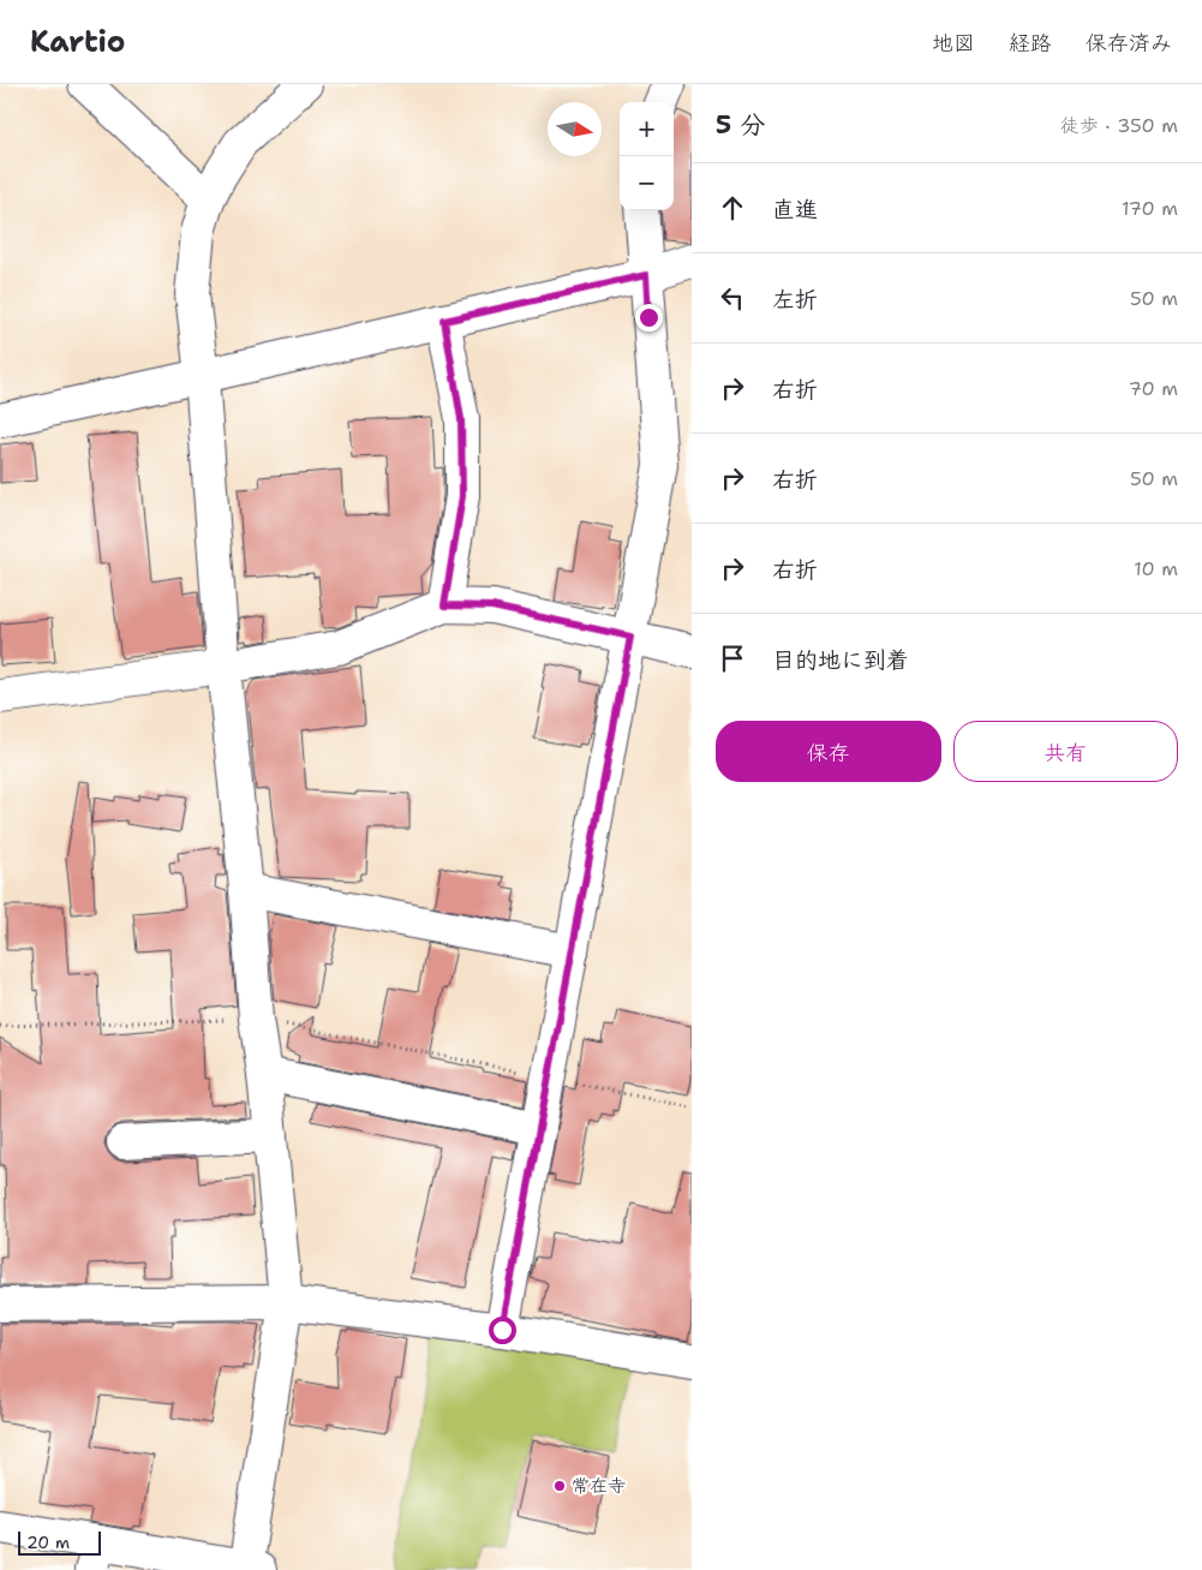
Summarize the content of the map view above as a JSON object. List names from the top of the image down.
{
  "places": ["常在寺"],
  "scale_bar": "20 m",
  "north": "right",
  "page": {
    "header": "Kartio",
    "nav": ["地図", "経路", "保存済み"],
    "heading": ["5 分", "徒歩 · 350 m"],
    "map_buttons": ["+", "−"],
    "list": [
      ["直進", "170 m"],
      ["左折", "50 m"],
      ["右折", "70 m"],
      ["右折", "50 m"],
      ["右折", "10 m"],
      "目的地に到着"
    ],
    "buttons": ["保存", "共有"],
    "scale": "20 m"
  }
}
